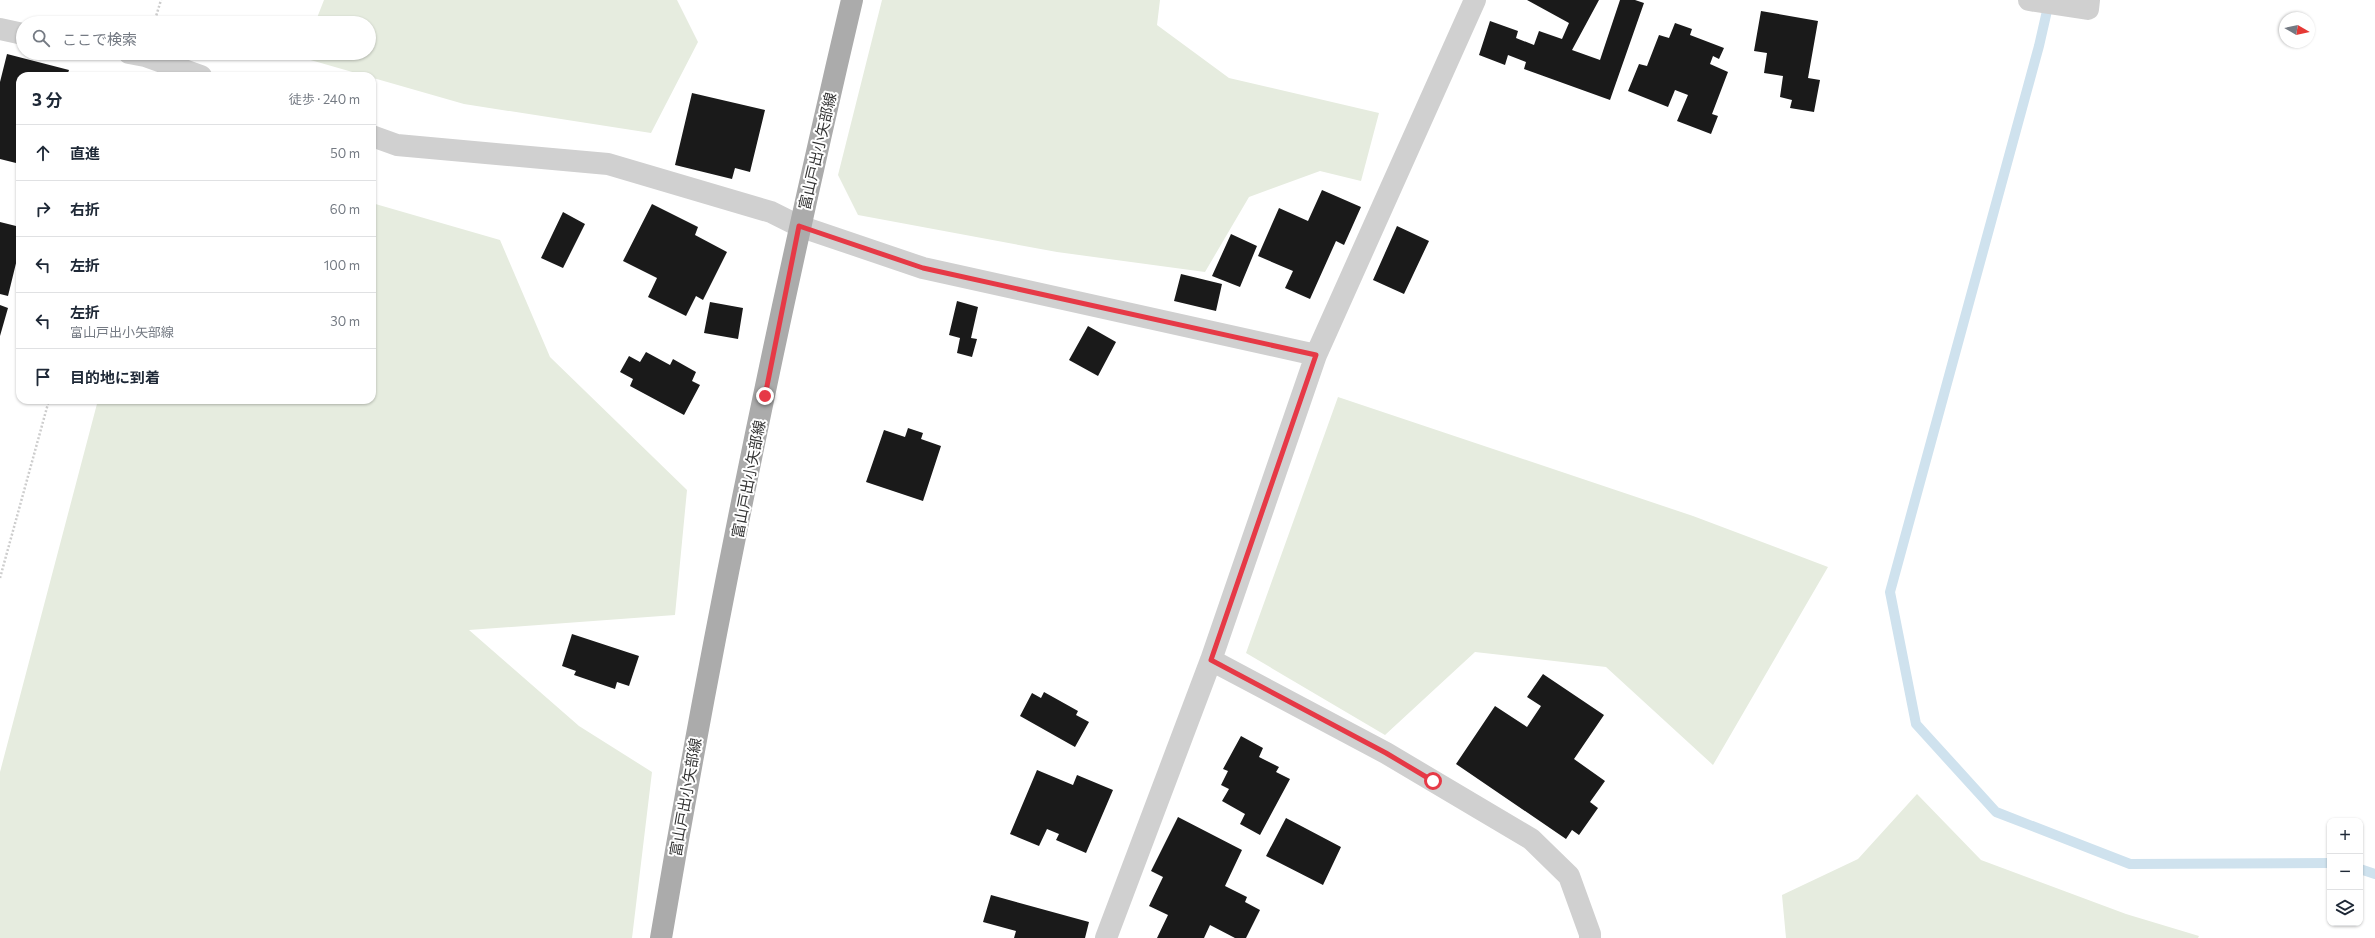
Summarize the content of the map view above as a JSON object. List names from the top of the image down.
{
  "streets": {
    "main road": ["富山戸出小矢部線"]
  },
  "north": "right",
  "page": {
    "search": "ここで検索",
    "heading": ["3 分", "徒歩 · 240 m"],
    "list": [
      ["直進", "50 m"],
      ["右折", "60 m"],
      ["左折", "100 m"],
      ["左折", "富山戸出小矢部線", "30 m"],
      "目的地に到着"
    ],
    "map_buttons": ["+", "−"]
  }
}
